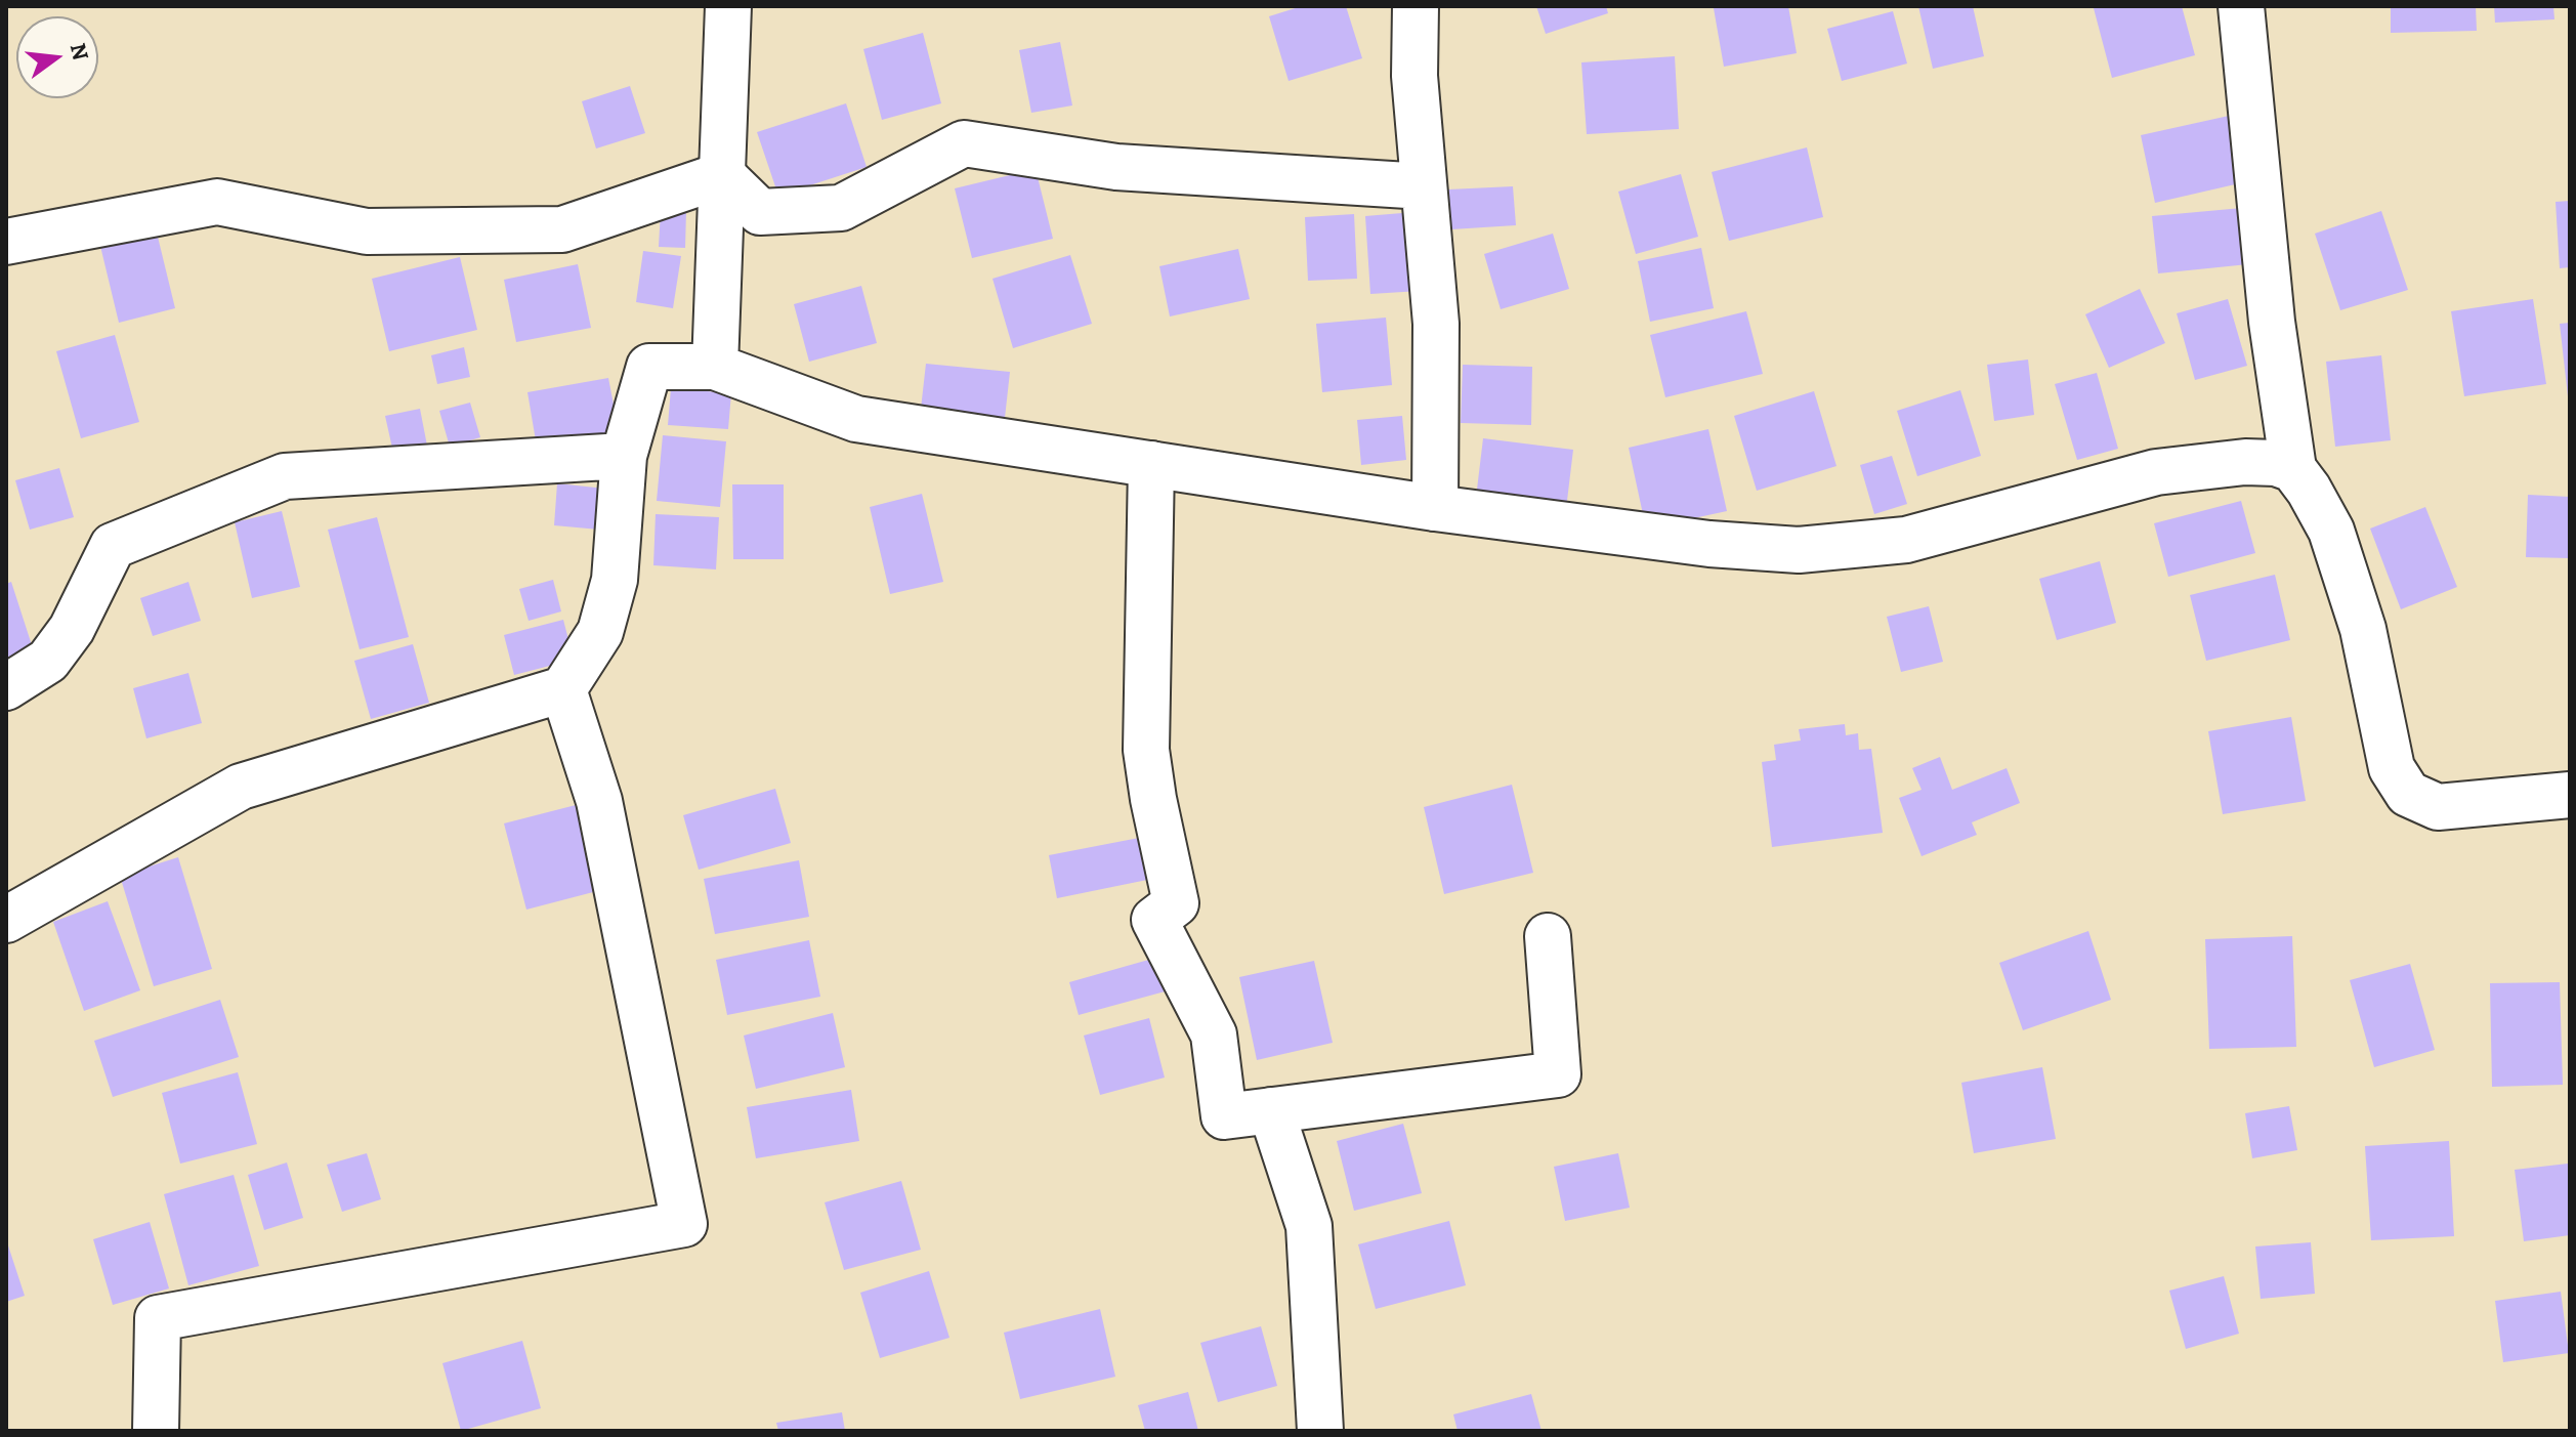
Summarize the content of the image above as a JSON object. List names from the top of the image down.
{
  "north": "right"
}
